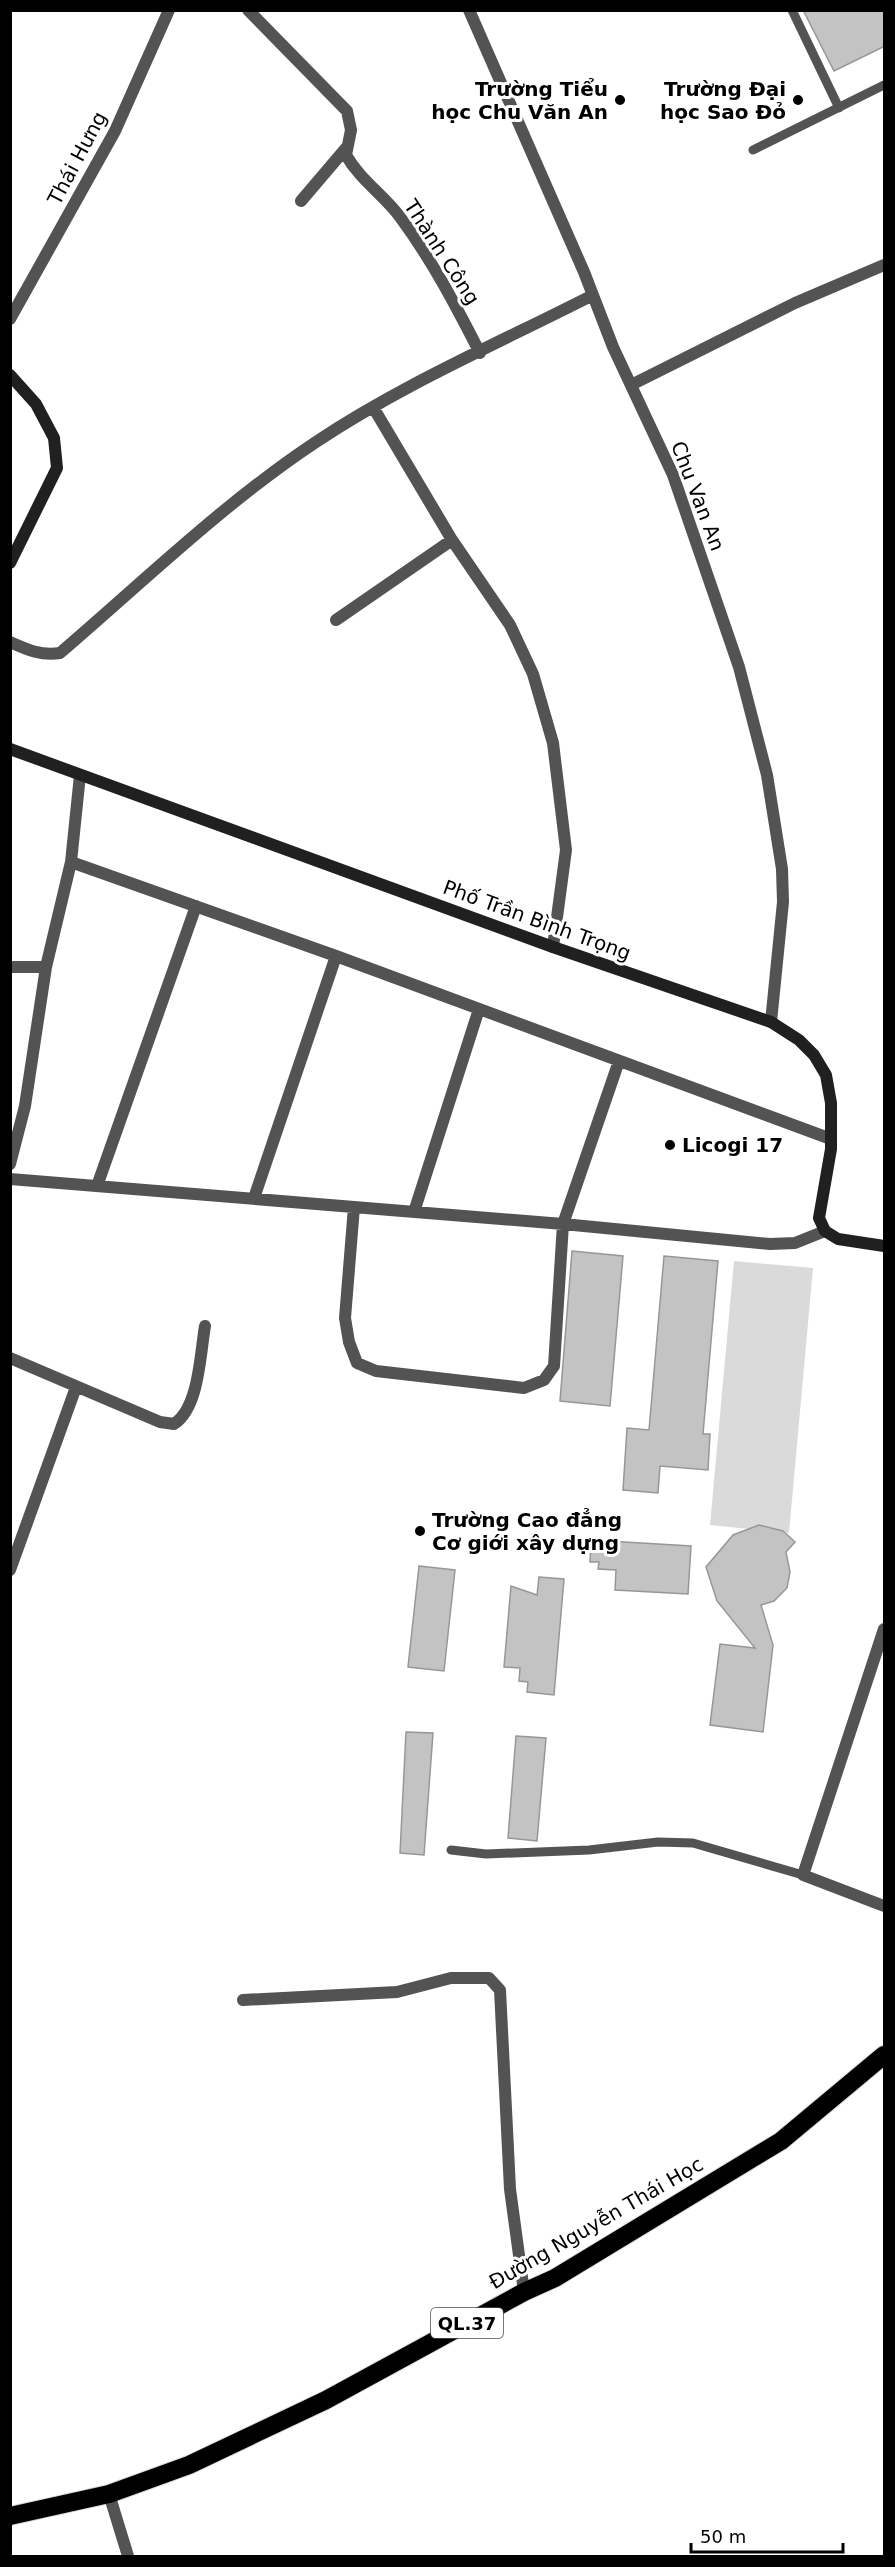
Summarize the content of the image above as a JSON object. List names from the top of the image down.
{
  "streets": {
    "highway": ["Đường Nguyễn Thái Học", "QL.37"],
    "street": [
      "Thái Hưng",
      "Thành Công",
      "Chu Van An",
      "Phố Trần Bình Trọng"
    ]
  },
  "crossings": [
    ["Chu Van An", "Phố Trần Bình Trọng"]
  ],
  "places": [
    "Trường Tiểu học Chu Văn An",
    "Trường Đại học Sao Đỏ",
    "Licogi 17",
    "Trường Cao đẳng Cơ giới xây dựng"
  ],
  "scale_bar": "50 m"
}
